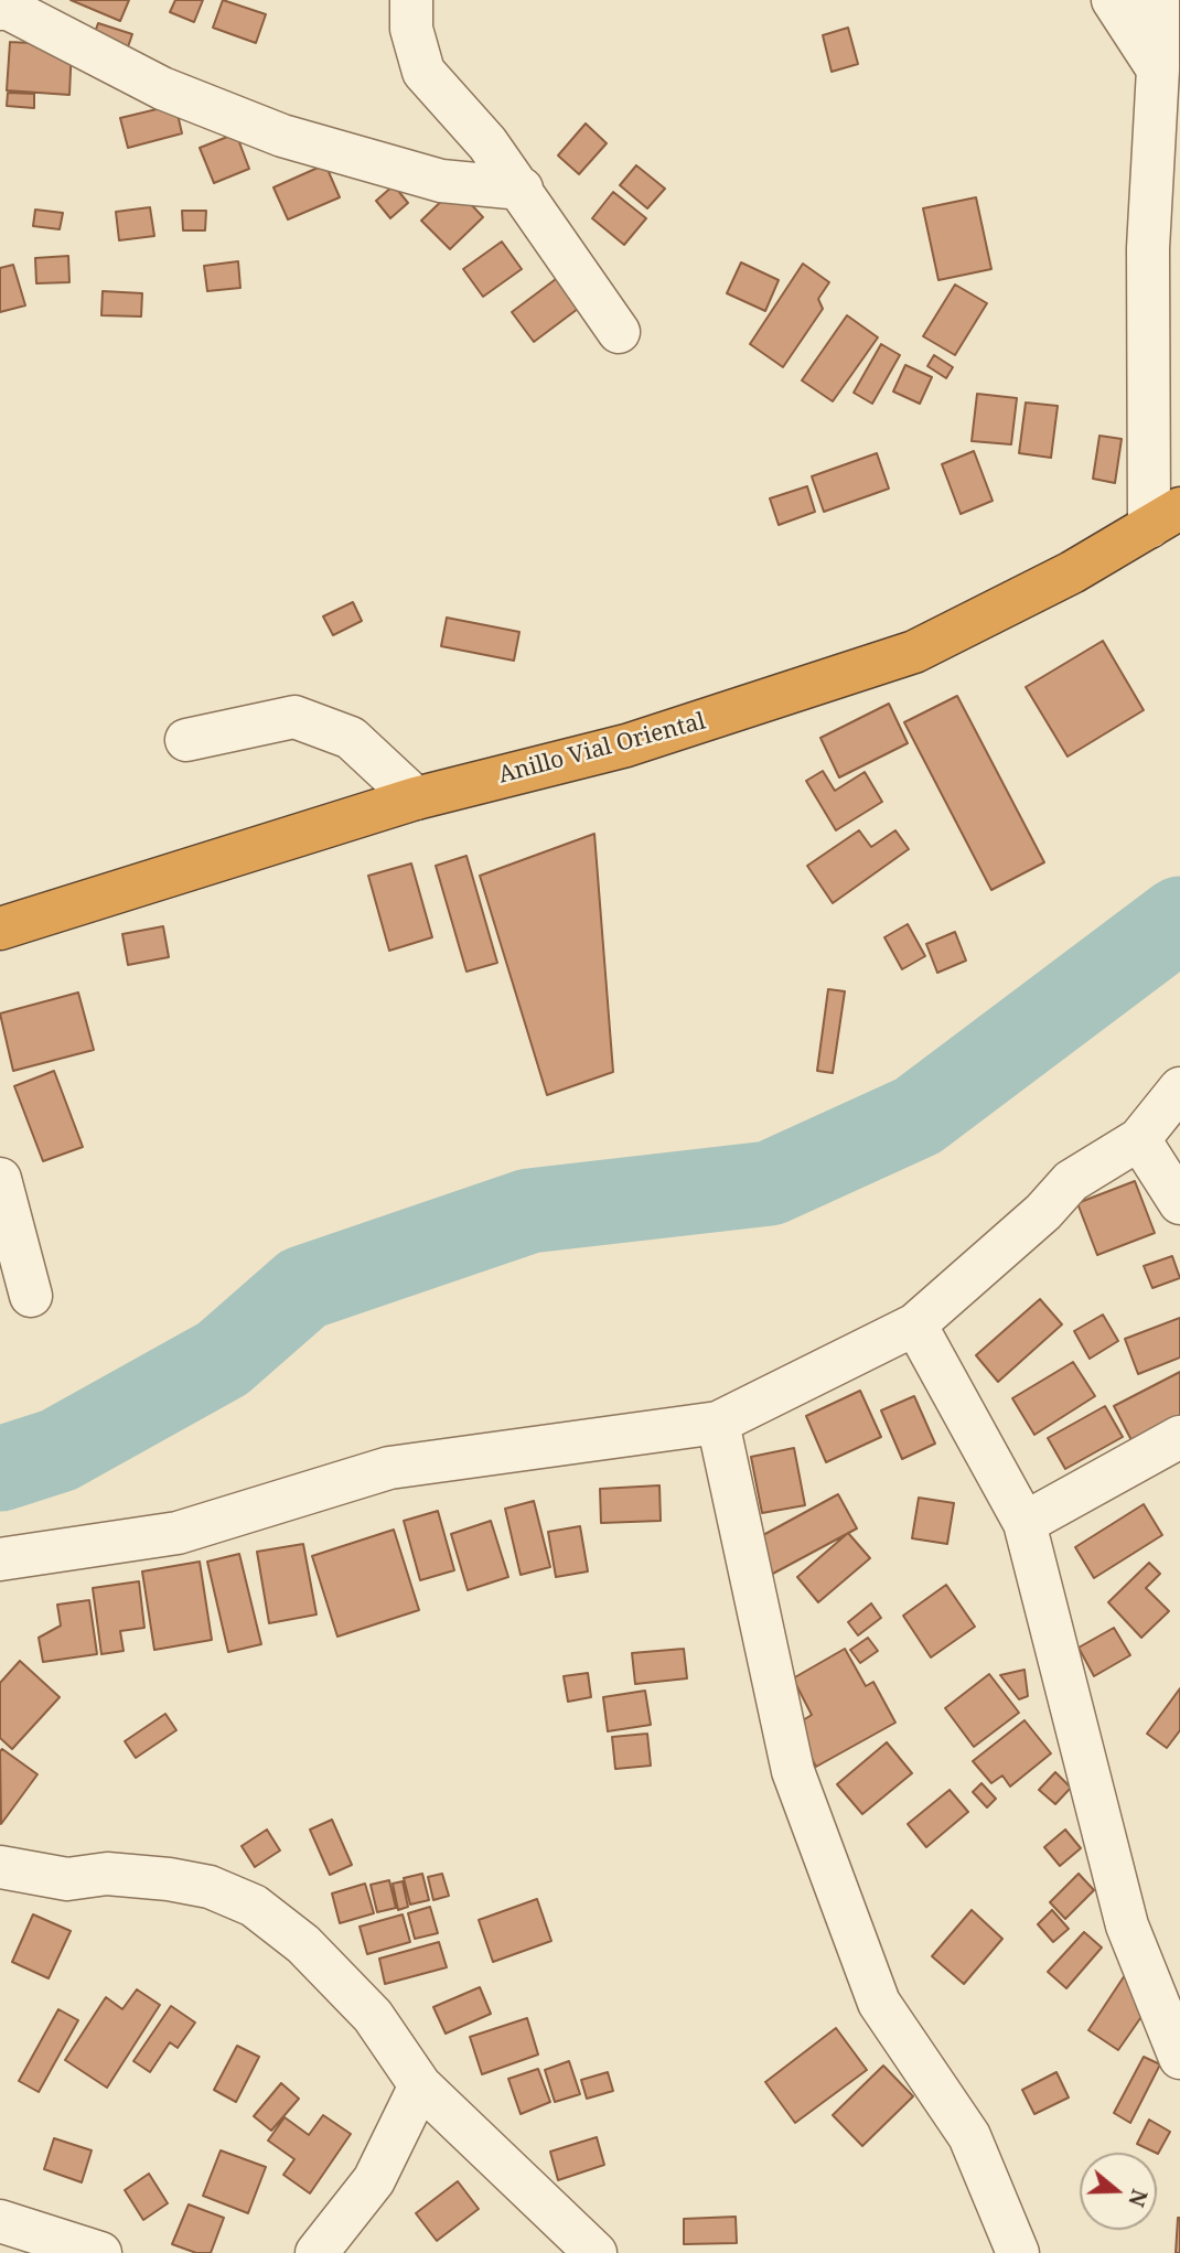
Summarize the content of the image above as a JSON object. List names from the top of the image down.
{
  "streets": {
    "highway": ["Anillo Vial Oriental"]
  },
  "north": "right"
}
